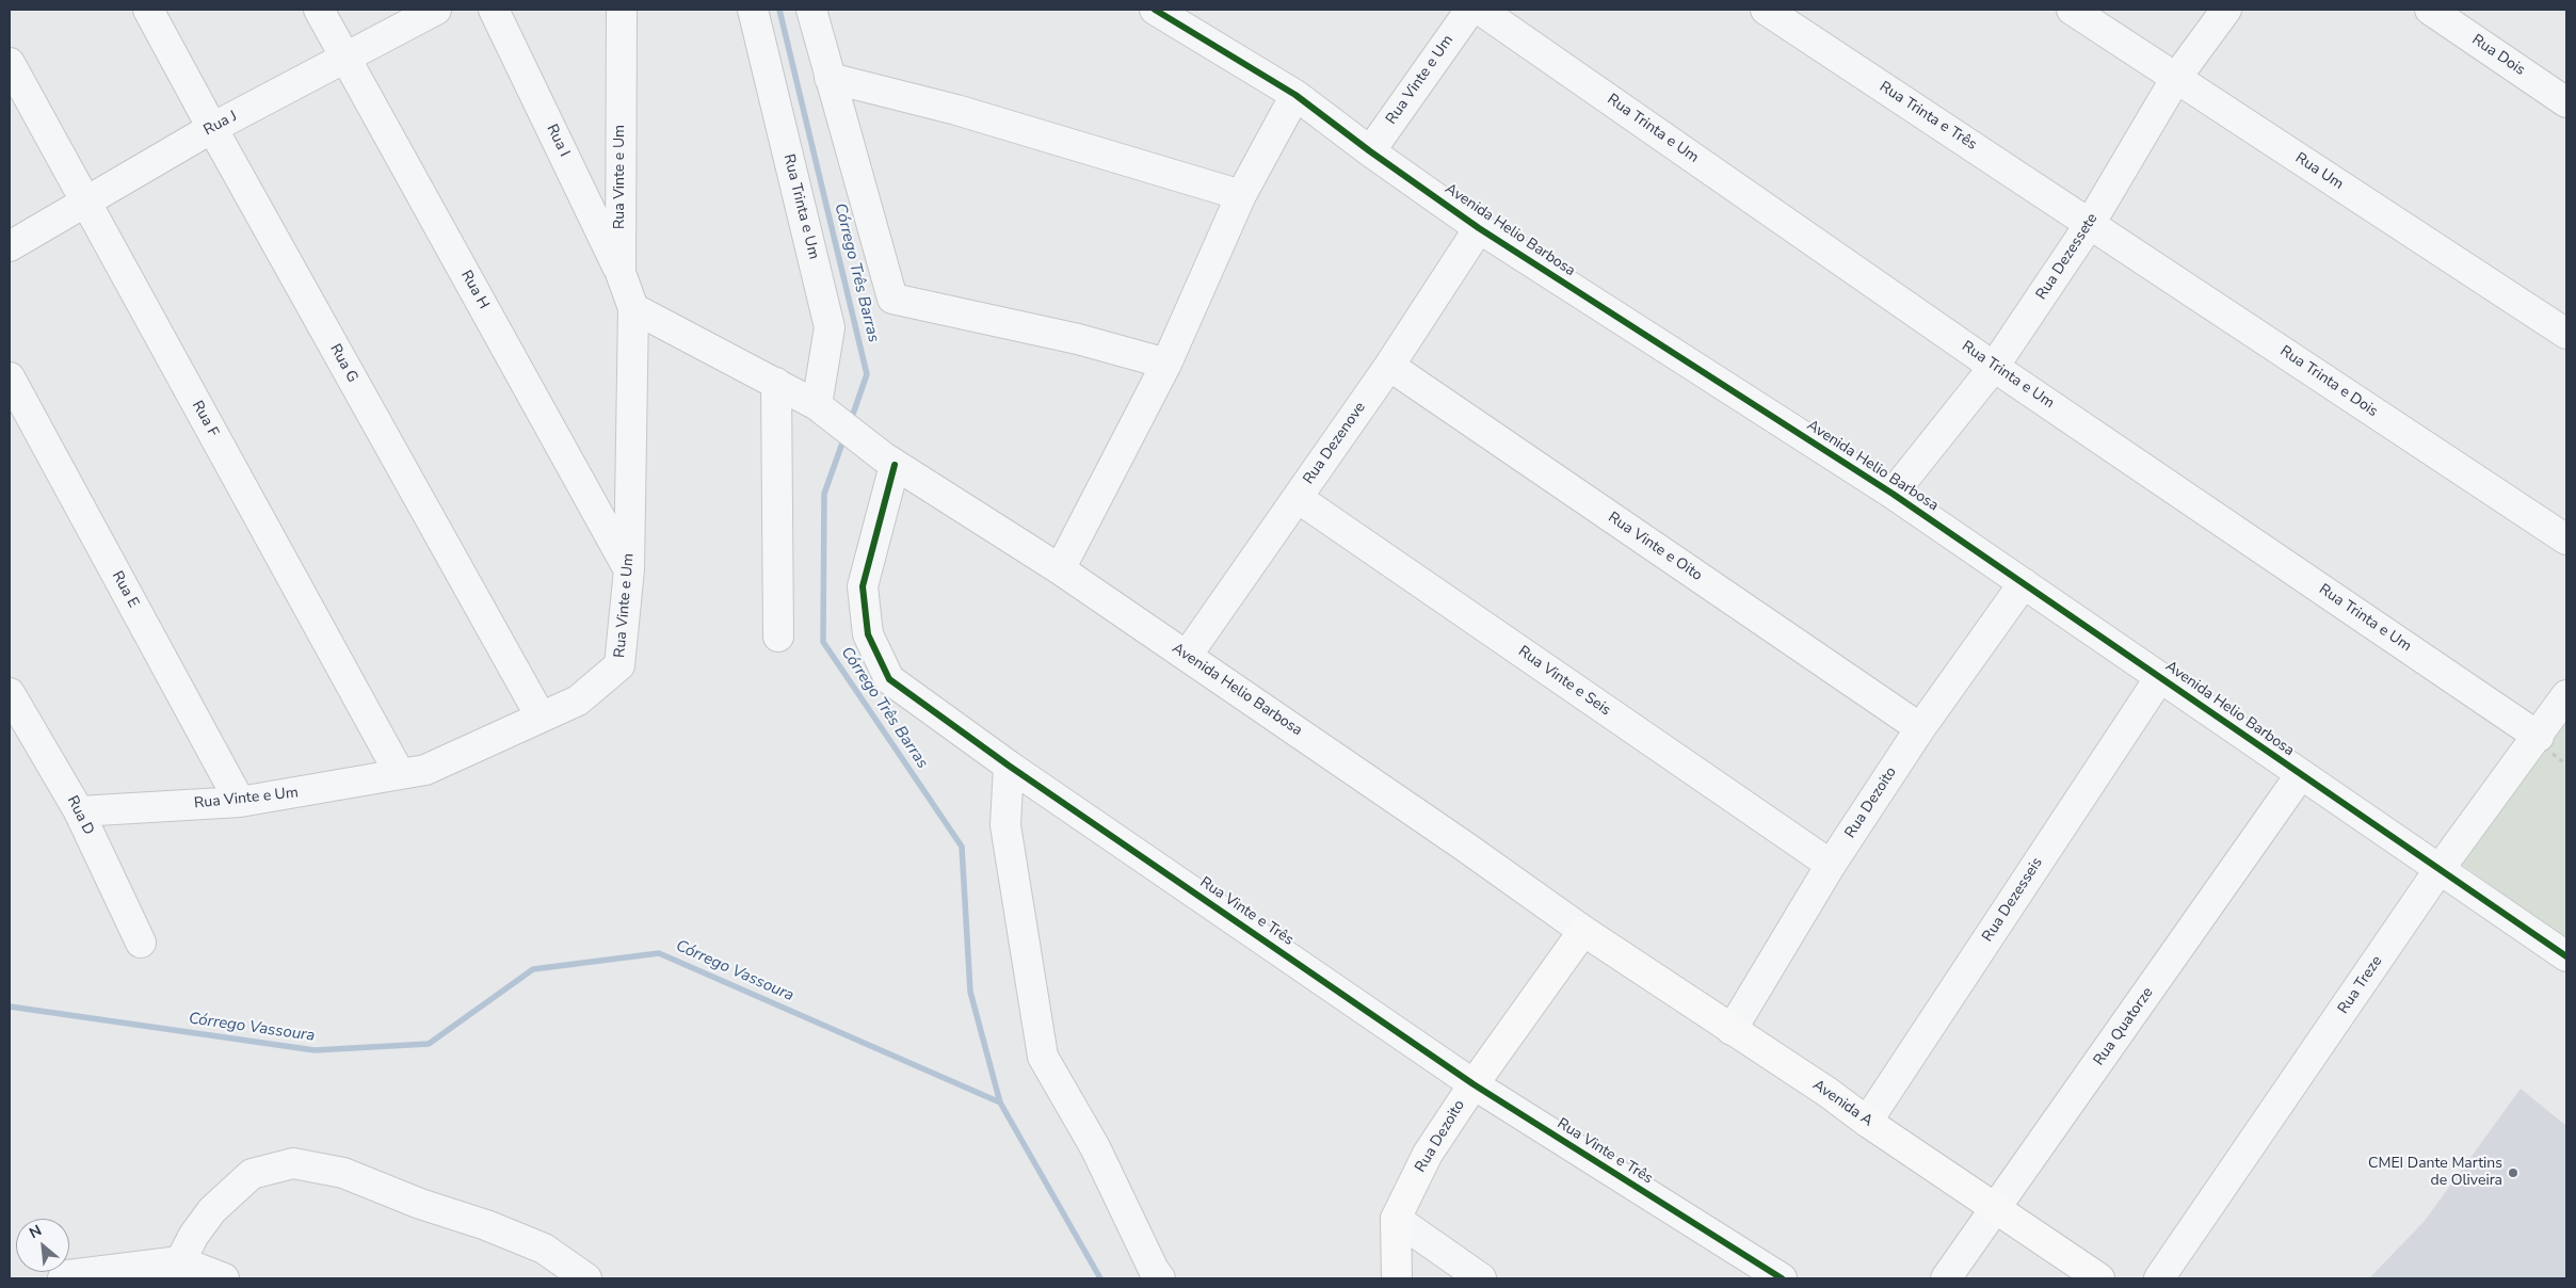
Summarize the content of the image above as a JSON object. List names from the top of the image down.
{
  "streets": {
    "main road": ["Rua Dezoito", "Avenida A"],
    "street": [
      "Rua Dois",
      "Rua Vinte e Um",
      "Rua Trinta e Três",
      "Rua J",
      "Rua Trinta e Um",
      "Rua I",
      "Rua Um",
      "Avenida Helio Barbosa",
      "Rua Dezessete",
      "Rua H",
      "Rua G",
      "Rua Trinta e Dois",
      "Rua F",
      "Rua Dezenove",
      "Rua Vinte e Oito",
      "Rua E",
      "Rua Vinte e Seis",
      "Rua D",
      "Rua Dezesseis",
      "Rua Vinte e Três",
      "Rua Treze",
      "Rua Quatorze"
    ]
  },
  "crossings": [
    ["Rua Vinte e Um", "Rua I"],
    ["Rua Vinte e Um", "Avenida Helio Barbosa"],
    ["Rua Vinte e Um", "Rua H"],
    ["Rua Vinte e Um", "Rua G"],
    ["Rua Vinte e Um", "Rua F"],
    ["Rua Vinte e Um", "Rua E"],
    ["Rua Vinte e Um", "Rua D"],
    ["Rua Trinta e Três", "Rua Dezessete"],
    ["Rua Trinta e Três", "Rua Trinta e Dois"],
    ["Rua J", "Rua H"],
    ["Rua J", "Rua G"],
    ["Rua J", "Rua F"],
    ["Rua Trinta e Um", "Avenida Helio Barbosa"],
    ["Rua Trinta e Um", "Rua Dezessete"],
    ["Rua Trinta e Um", "Rua Treze"],
    ["Rua Um", "Rua Dezessete"],
    ["Avenida Helio Barbosa", "Rua Dezessete"],
    ["Avenida Helio Barbosa", "Rua Dezenove"],
    ["Avenida Helio Barbosa", "Rua Dezoito"],
    ["Avenida Helio Barbosa", "Rua Dezesseis"],
    ["Avenida Helio Barbosa", "Rua Vinte e Três"],
    ["Avenida Helio Barbosa", "Rua Treze"],
    ["Avenida Helio Barbosa", "Rua Quatorze"],
    ["Avenida Helio Barbosa", "Avenida A"],
    ["Rua Dezessete", "Rua Trinta e Dois"],
    ["Rua Dezenove", "Rua Vinte e Oito"],
    ["Rua Dezenove", "Rua Vinte e Seis"],
    ["Rua Vinte e Oito", "Rua Dezoito"],
    ["Rua Vinte e Seis", "Rua Dezoito"],
    ["Rua Dezoito", "Rua Vinte e Três"],
    ["Rua Dezoito", "Avenida A"],
    ["Rua Dezesseis", "Avenida A"],
    ["Rua Quatorze", "Avenida A"]
  ],
  "water": ["Córrego Três Barras", "Córrego Vassoura"],
  "places": ["CMEI Dante Martins de Oliveira"],
  "north": "top left"
}
